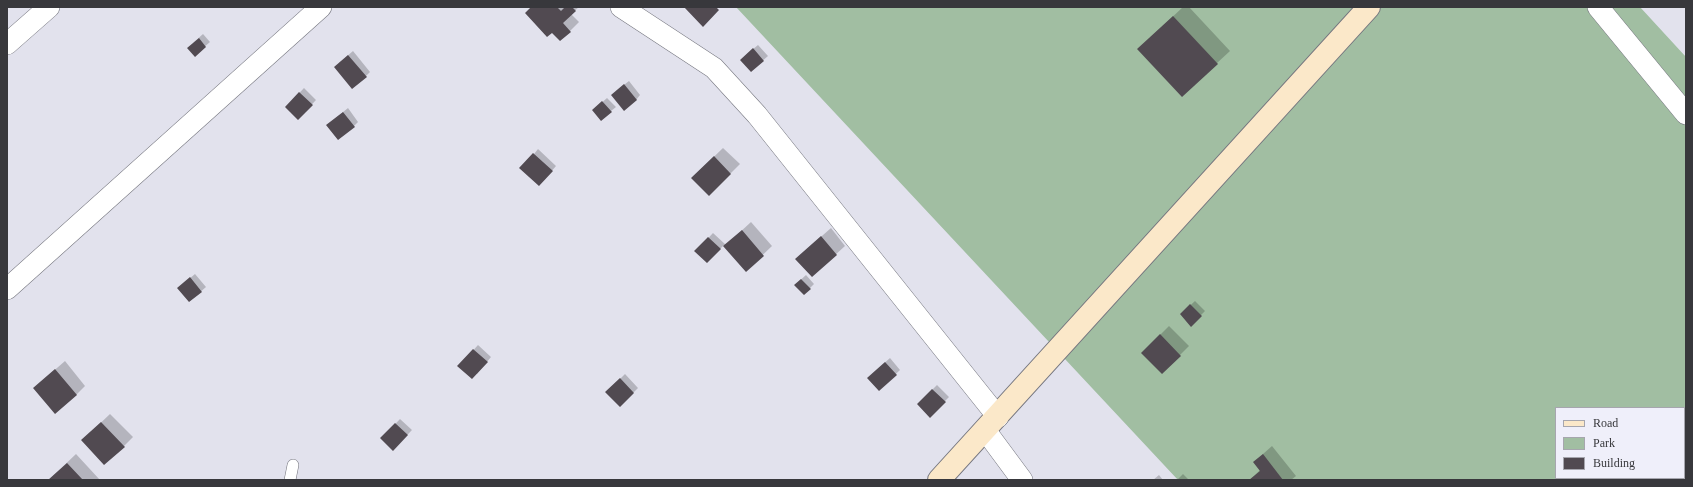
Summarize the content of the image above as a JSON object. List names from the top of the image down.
{
  "legend": ["Road", "Park", "Building"]
}
